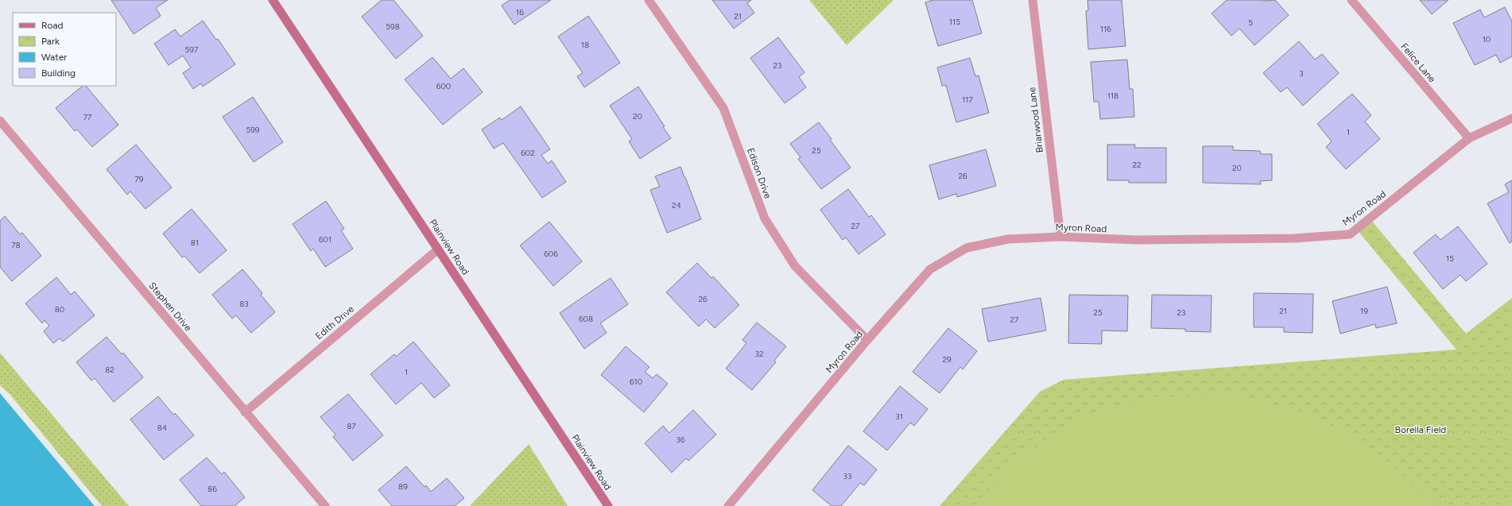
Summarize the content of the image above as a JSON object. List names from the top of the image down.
{
  "streets": {
    "main road": ["Plainview Road"],
    "street": [
      "Felice Lane",
      "Briarwood Lane",
      "Edison Drive",
      "Myron Road",
      "Stephen Drive",
      "Edith Drive"
    ]
  },
  "crossings": [
    ["Felice Lane", "Myron Road"],
    ["Briarwood Lane", "Myron Road"],
    ["Edison Drive", "Myron Road"],
    ["Plainview Road", "Edith Drive"],
    ["Stephen Drive", "Edith Drive"]
  ],
  "parks": ["Borella Field"],
  "house_numbers": [
    "16",
    "21",
    "115",
    "5",
    "598",
    "116",
    "10",
    "18",
    "597",
    "23",
    "3",
    "600",
    "118",
    "117",
    "20",
    "77",
    "599",
    "1",
    "25",
    "602",
    "22",
    "20",
    "26",
    "79",
    "24",
    "27",
    "601",
    "81",
    "78",
    "606",
    "15",
    "26",
    "83",
    "80",
    "21",
    "19",
    "25",
    "23",
    "608",
    "27",
    "32",
    "29",
    "82",
    "1",
    "610",
    "31",
    "87",
    "84",
    "36",
    "33",
    "89",
    "86"
  ],
  "legend": [
    "Road",
    "Park",
    "Water",
    "Building"
  ]
}
